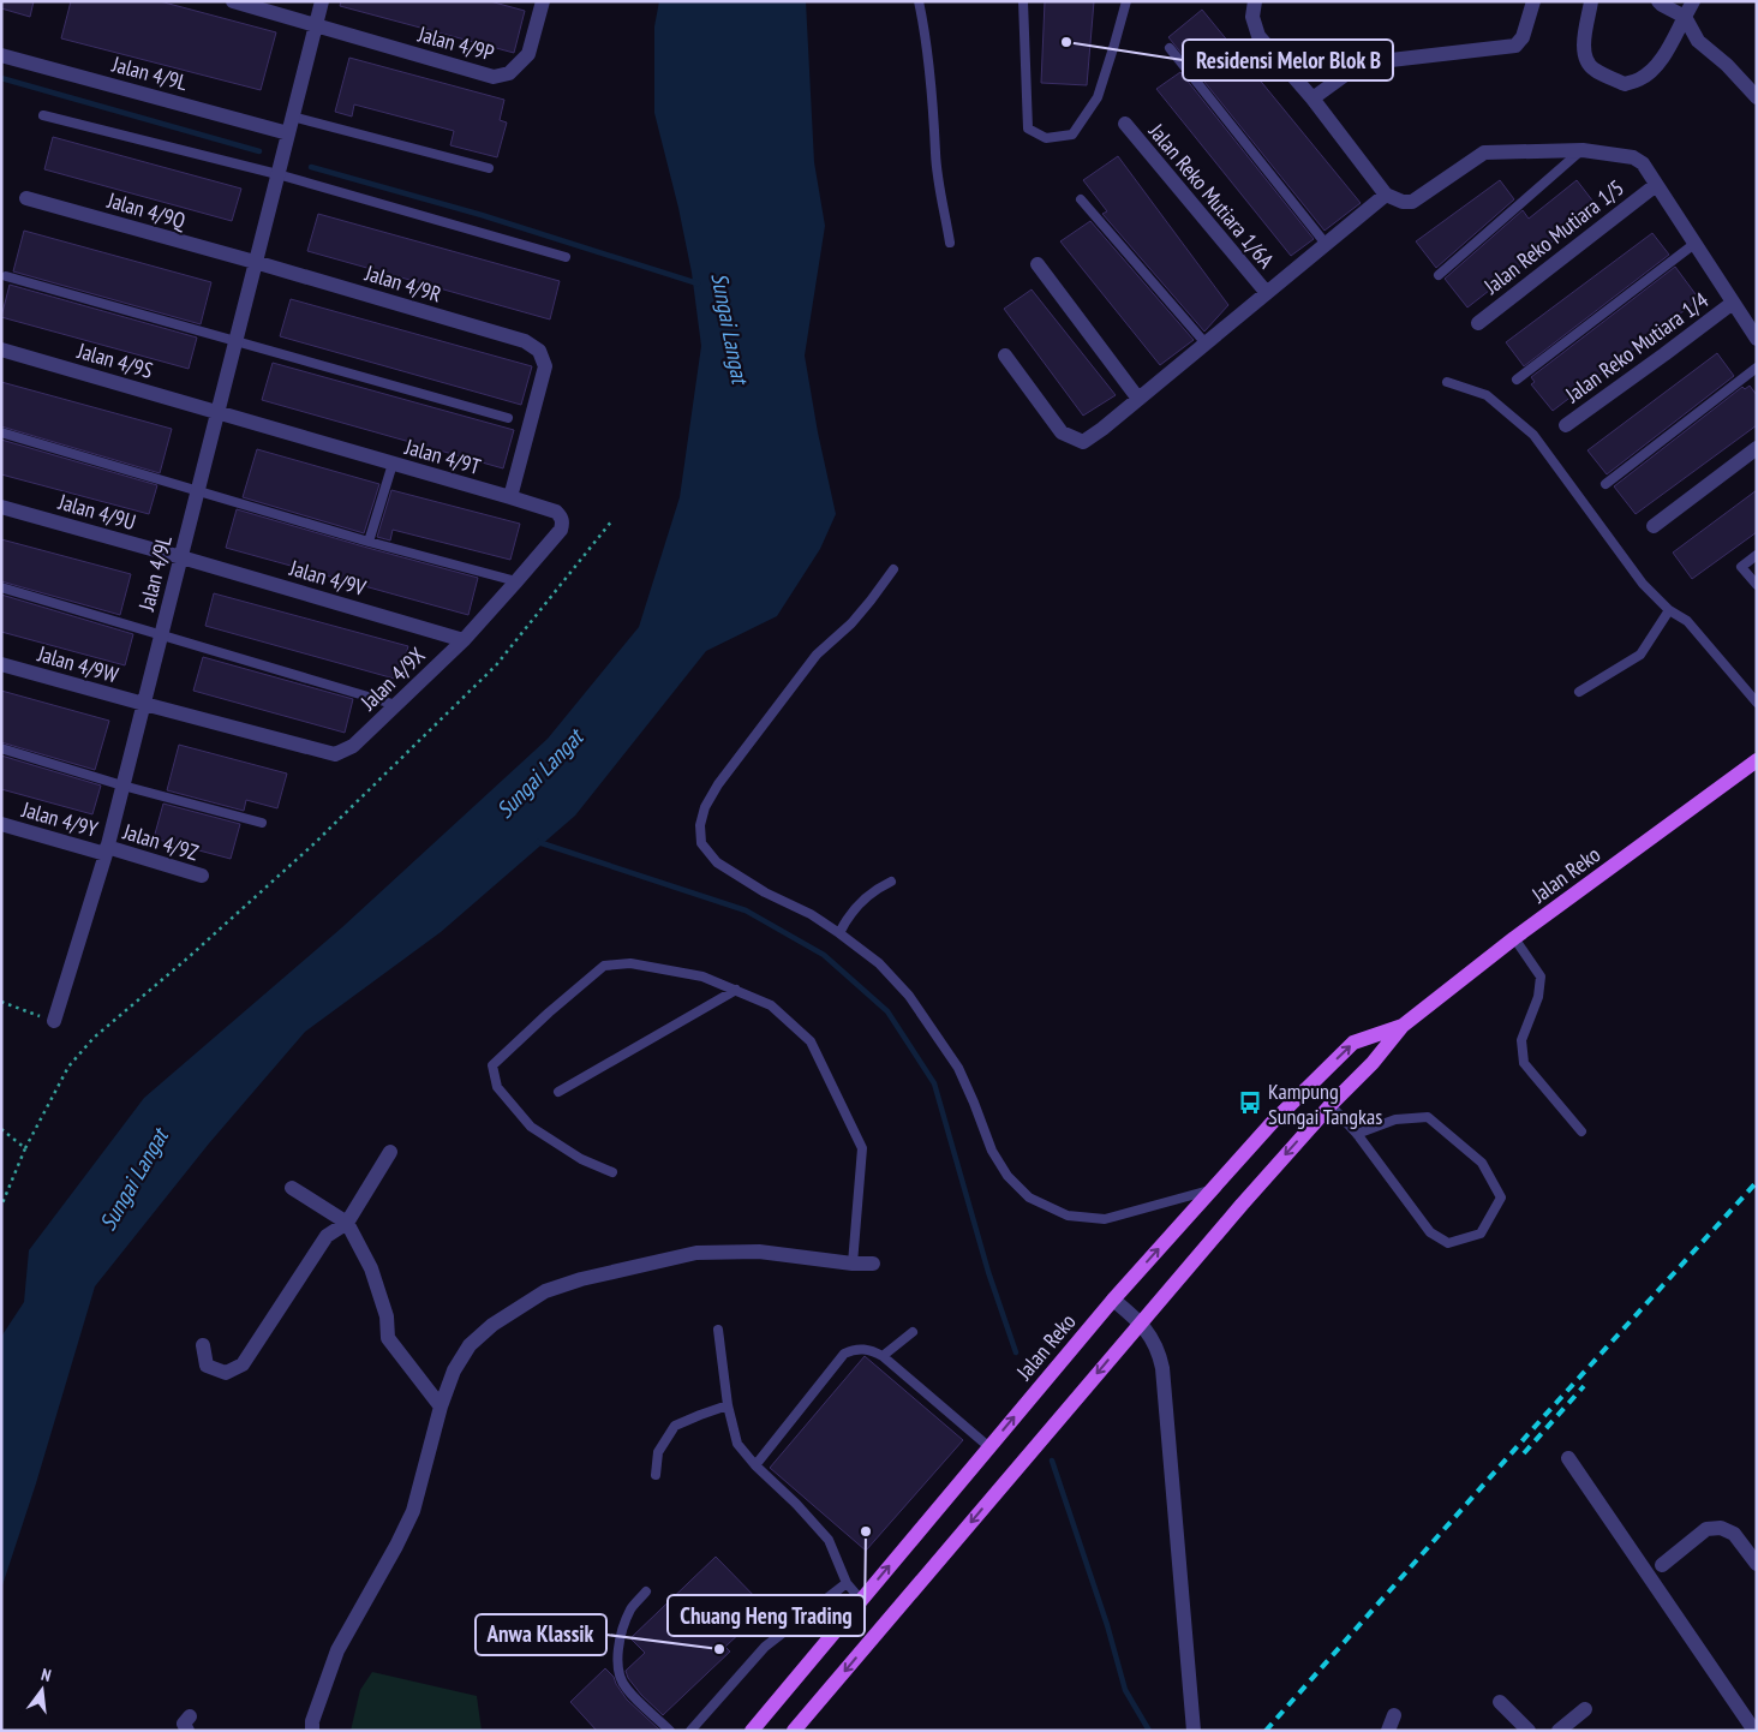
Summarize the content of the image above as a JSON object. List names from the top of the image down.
{
  "streets": {
    "main road": ["Jalan Reko"],
    "street": [
      "Jalan 4/9P",
      "Jalan 4/9L",
      "Jalan Reko Mutiara 1/6A",
      "Jalan 4/9Q",
      "Jalan Reko Mutiara 1/5",
      "Jalan 4/9R",
      "Jalan Reko Mutiara 1/4",
      "Jalan 4/9S",
      "Jalan 4/9T",
      "Jalan 4/9U",
      "Jalan 4/9V",
      "Jalan 4/9W",
      "Jalan 4/9X",
      "Jalan 4/9Y",
      "Jalan 4/9Z"
    ]
  },
  "crossings": [
    ["Jalan 4/9P", "Jalan 4/9L"],
    ["Jalan 4/9L", "Jalan 4/9Q"],
    ["Jalan 4/9L", "Jalan 4/9R"],
    ["Jalan 4/9L", "Jalan 4/9S"],
    ["Jalan 4/9L", "Jalan 4/9T"],
    ["Jalan 4/9L", "Jalan 4/9U"],
    ["Jalan 4/9L", "Jalan 4/9V"],
    ["Jalan 4/9L", "Jalan 4/9W"],
    ["Jalan 4/9L", "Jalan 4/9X"],
    ["Jalan 4/9L", "Jalan 4/9Y"],
    ["Jalan 4/9L", "Jalan 4/9Z"],
    ["Jalan 4/9Q", "Jalan 4/9R"],
    ["Jalan 4/9R", "Jalan 4/9T"],
    ["Jalan 4/9R", "Jalan 4/9X"],
    ["Jalan 4/9S", "Jalan 4/9T"],
    ["Jalan 4/9T", "Jalan 4/9X"],
    ["Jalan 4/9U", "Jalan 4/9V"],
    ["Jalan 4/9V", "Jalan 4/9X"],
    ["Jalan 4/9W", "Jalan 4/9X"],
    ["Jalan 4/9Y", "Jalan 4/9Z"]
  ],
  "water": ["Sungai Langat"],
  "places": {
    "other": ["Residensi Melor Blok B", "Chuang Heng Trading", "Anwa Klassik"],
    "bus stop": ["Kampung Sungai Tangkas"]
  },
  "north": "top"
}
